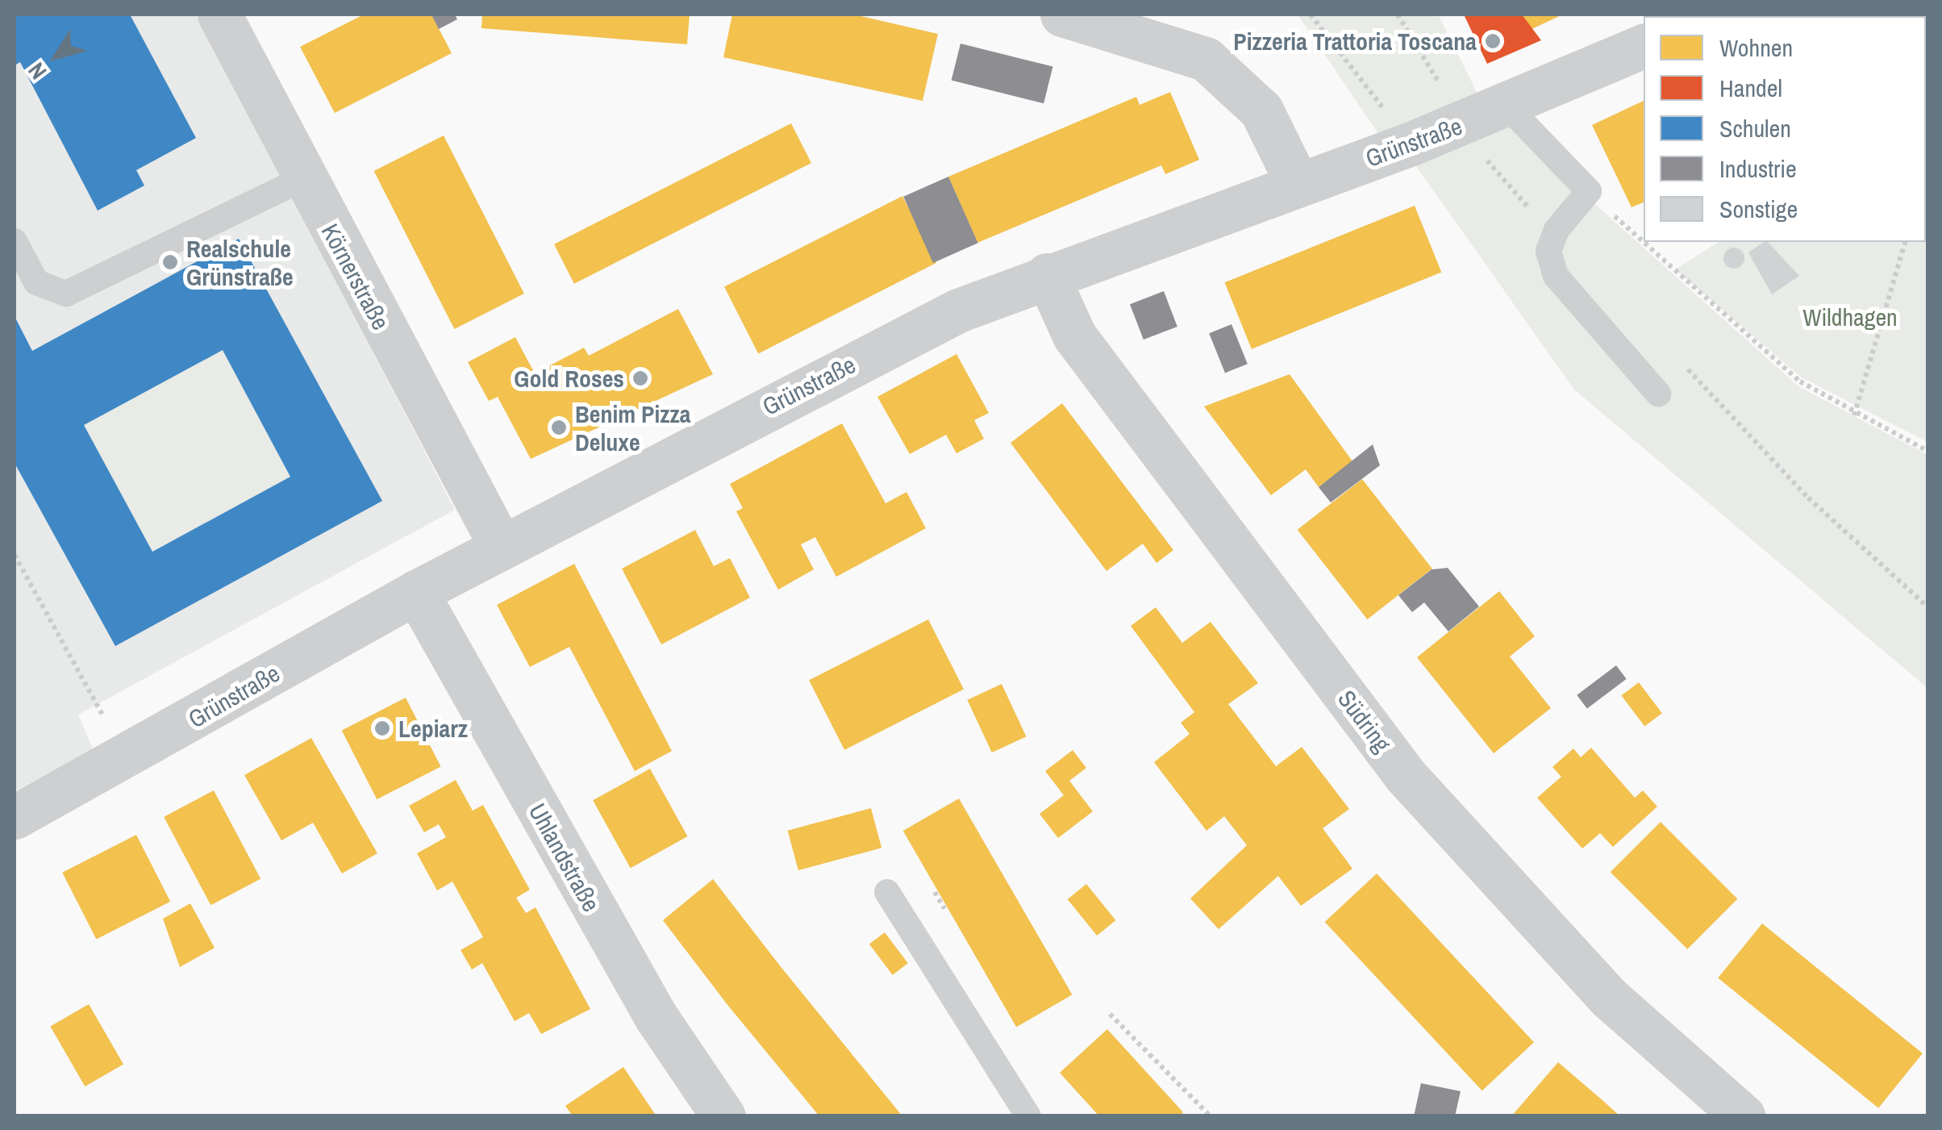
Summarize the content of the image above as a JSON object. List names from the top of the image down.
{
  "streets": {
    "street": [
      "Grünstraße",
      "Körnerstraße",
      "Südring",
      "Uhlandstraße"
    ]
  },
  "crossings": [
    ["Grünstraße", "Körnerstraße"],
    ["Grünstraße", "Südring"],
    ["Grünstraße", "Uhlandstraße"]
  ],
  "parks": ["Wildhagen"],
  "places": [
    "Pizzeria Trattoria Toscana",
    "Realschule Grünstraße",
    "Gold Roses",
    "Benim Pizza Deluxe",
    "Lepiarz"
  ],
  "legend": [
    "Wohnen",
    "Handel",
    "Schulen",
    "Industrie",
    "Sonstige"
  ],
  "north": "bottom left"
}
